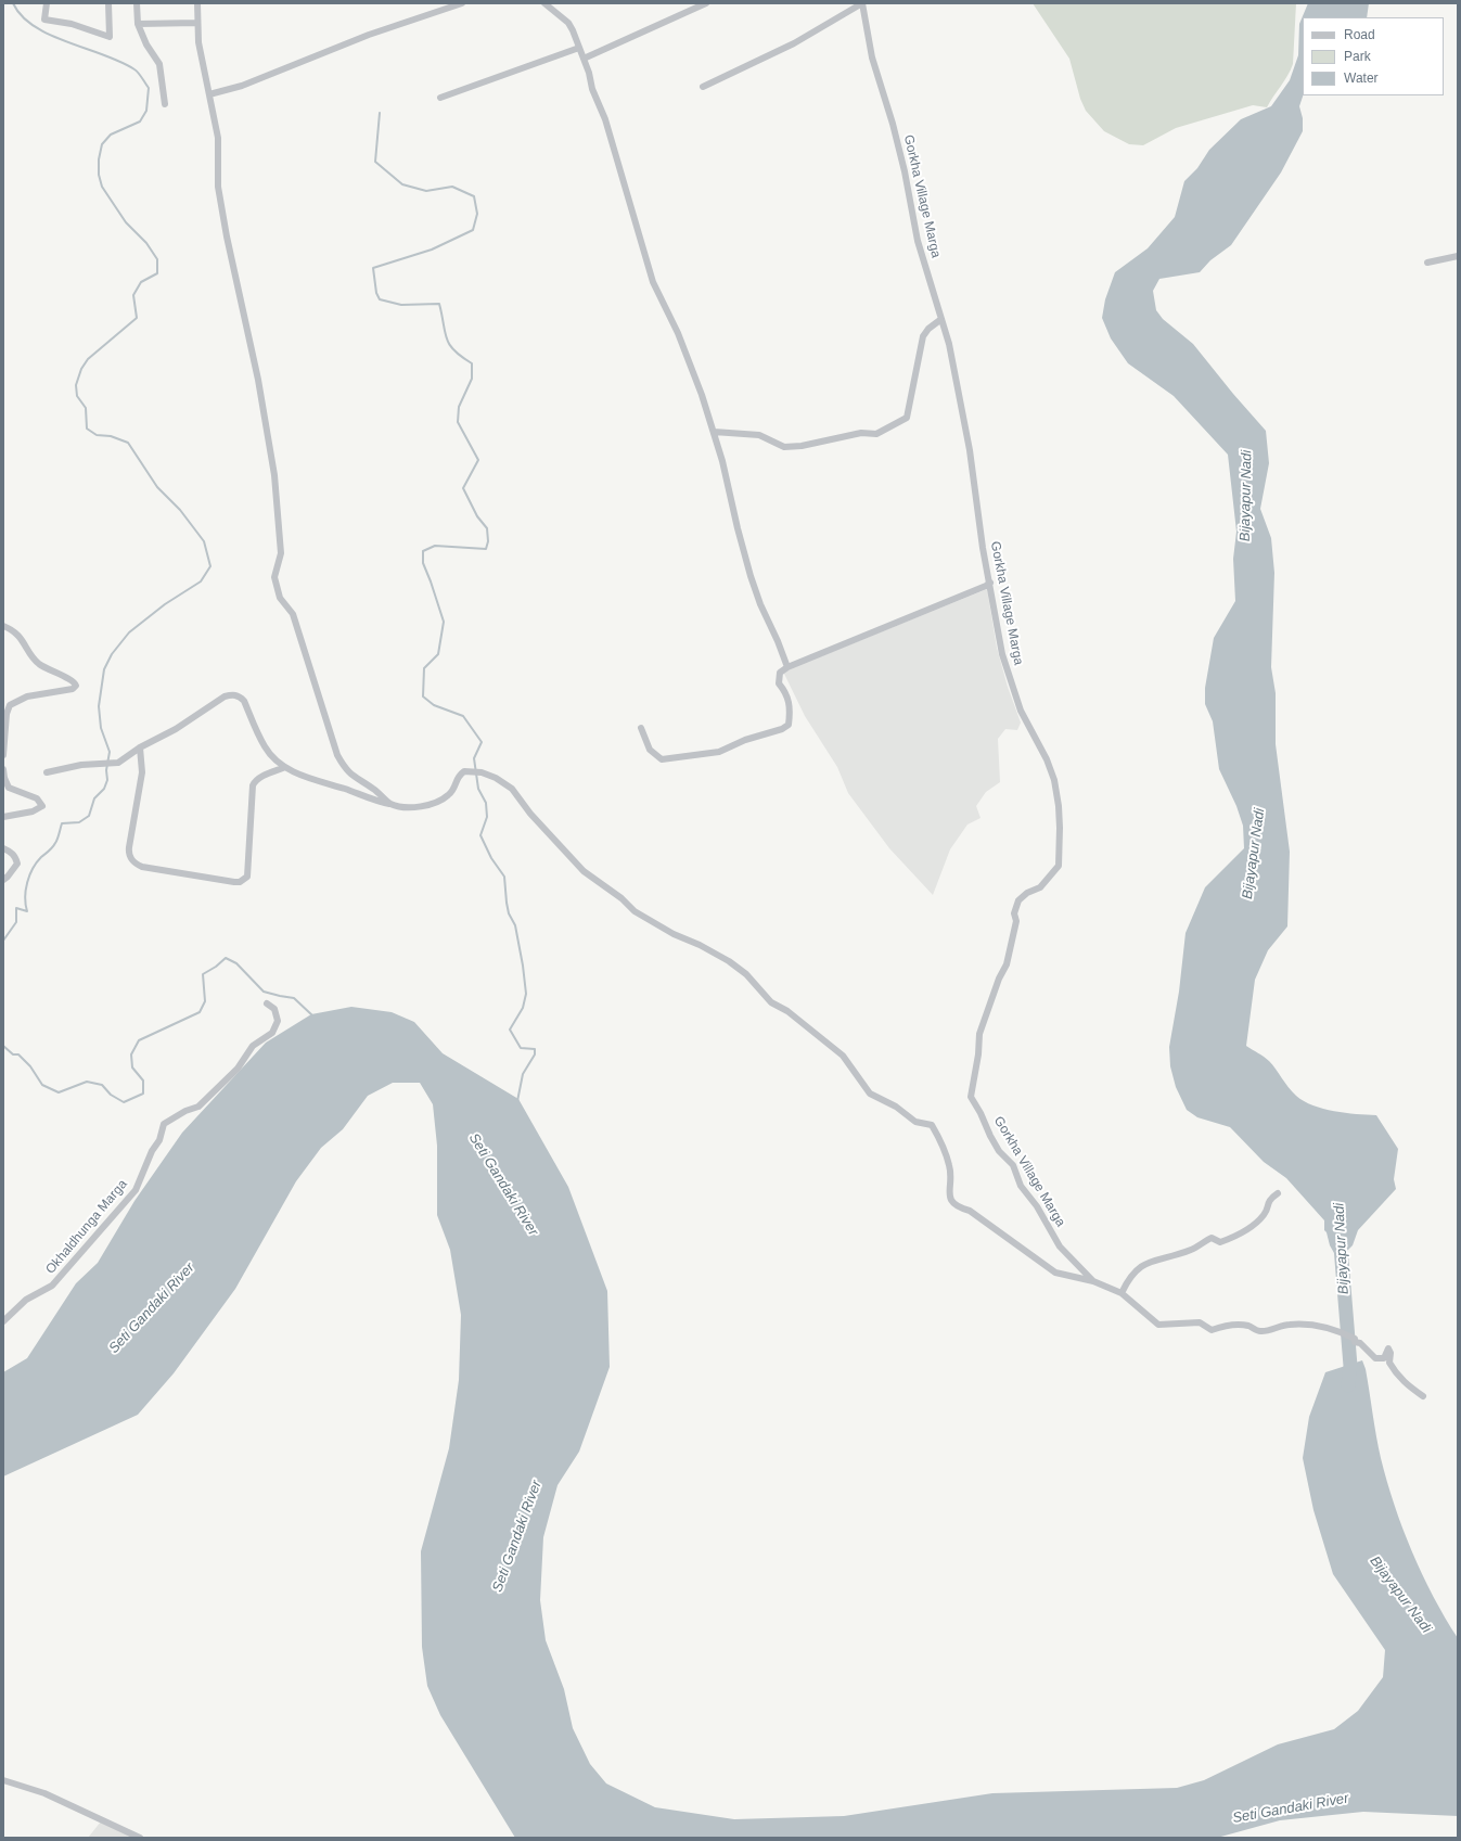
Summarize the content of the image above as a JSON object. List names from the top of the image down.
{
  "streets": {
    "street": ["Gorkha Village Marga", "Okhaldhunga Marga"]
  },
  "water": ["Bijayapur Nadi", "Seti Gandaki River"],
  "legend": ["Road", "Park", "Water"]
}
